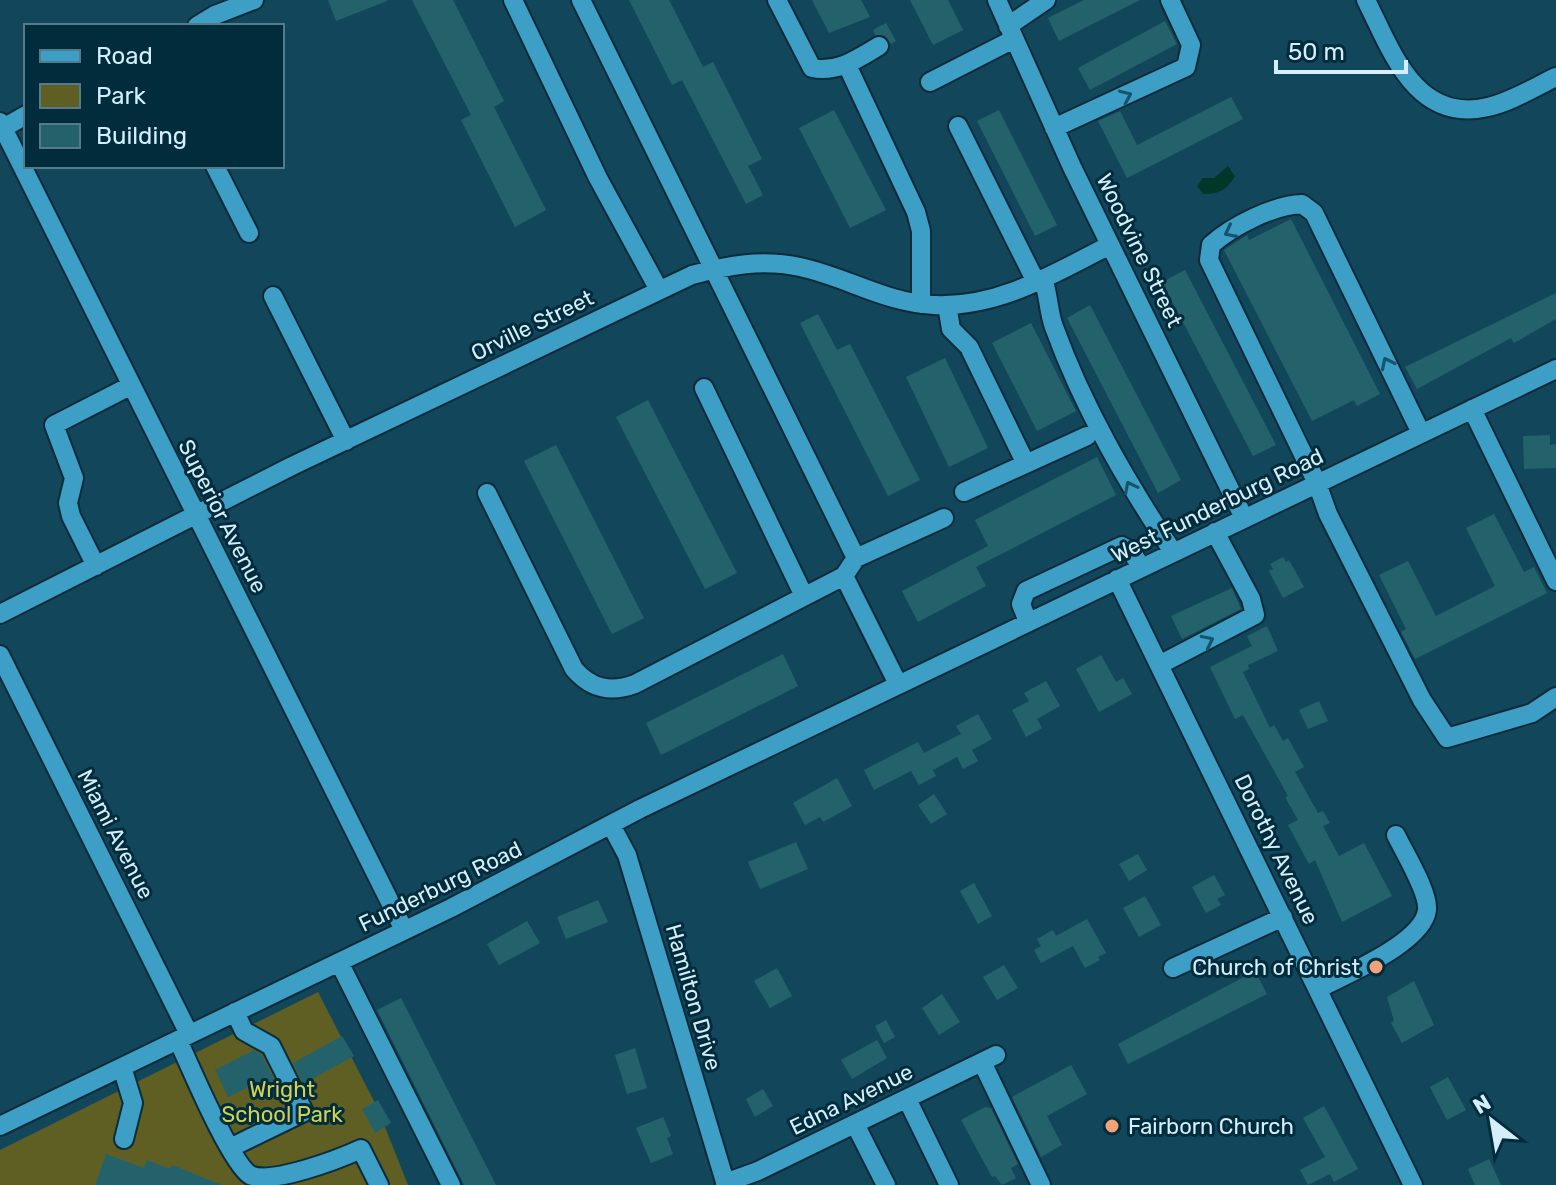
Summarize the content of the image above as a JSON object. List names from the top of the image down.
{
  "streets": {
    "street": [
      "Woodvine Street",
      "Orville Street",
      "West Funderburg Road",
      "Superior Avenue",
      "Miami Avenue",
      "Dorothy Avenue",
      "Funderburg Road",
      "Hamilton Drive",
      "Edna Avenue"
    ]
  },
  "crossings": [
    ["Woodvine Street", "Orville Street"],
    ["Woodvine Street", "West Funderburg Road"],
    ["Orville Street", "Superior Avenue"],
    ["West Funderburg Road", "Dorothy Avenue"],
    ["West Funderburg Road", "Funderburg Road"],
    ["Superior Avenue", "Funderburg Road"],
    ["Miami Avenue", "Funderburg Road"],
    ["Funderburg Road", "Hamilton Drive"],
    ["Hamilton Drive", "Edna Avenue"]
  ],
  "parks": ["Wright School Park"],
  "places": ["Church of Christ", "Fairborn Church"],
  "legend": ["Road", "Park", "Building"],
  "scale_bar": "50 m",
  "north": "top left"
}
